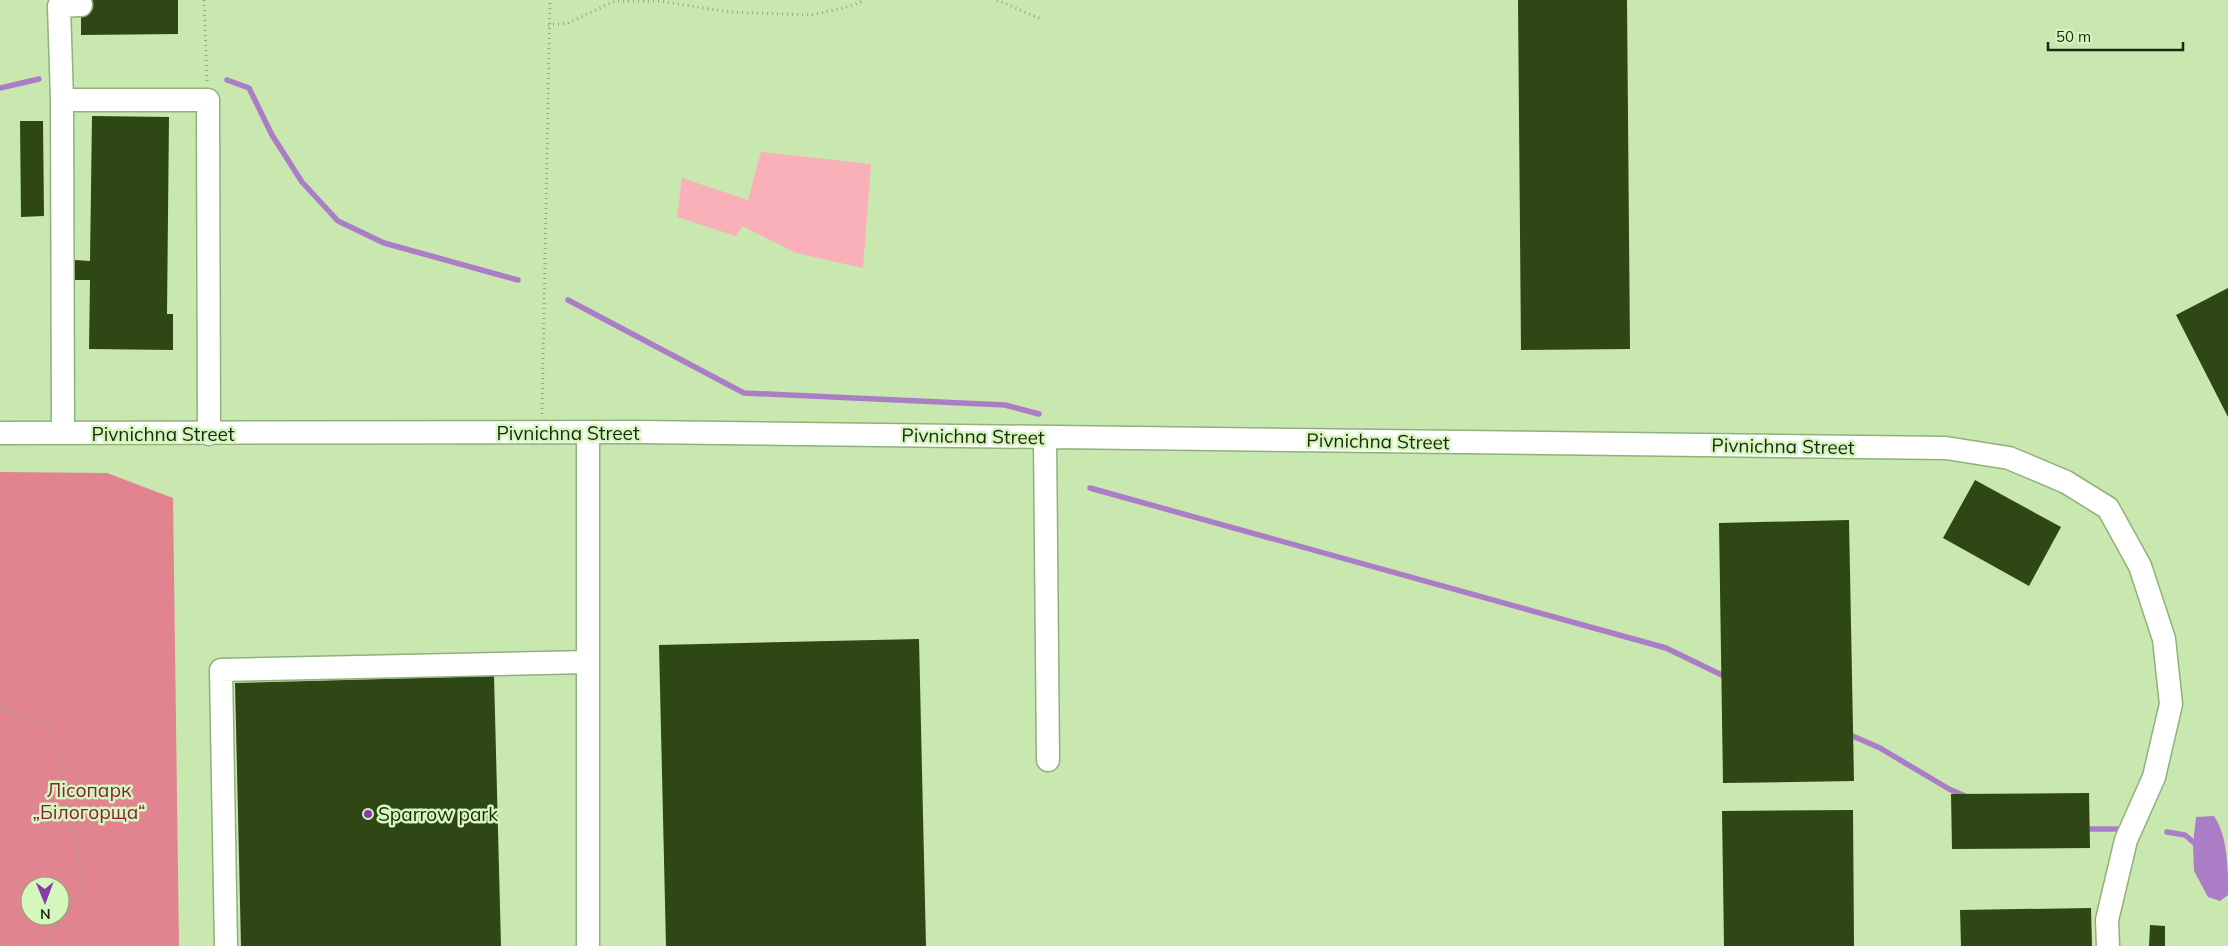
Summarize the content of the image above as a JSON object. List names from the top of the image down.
{
  "streets": {
    "street": ["Pivnichna Street"]
  },
  "parks": ["Лісопарк „Білогорща“"],
  "places": ["Sparrow park"],
  "scale_bar": "50 m",
  "north": "bottom"
}
